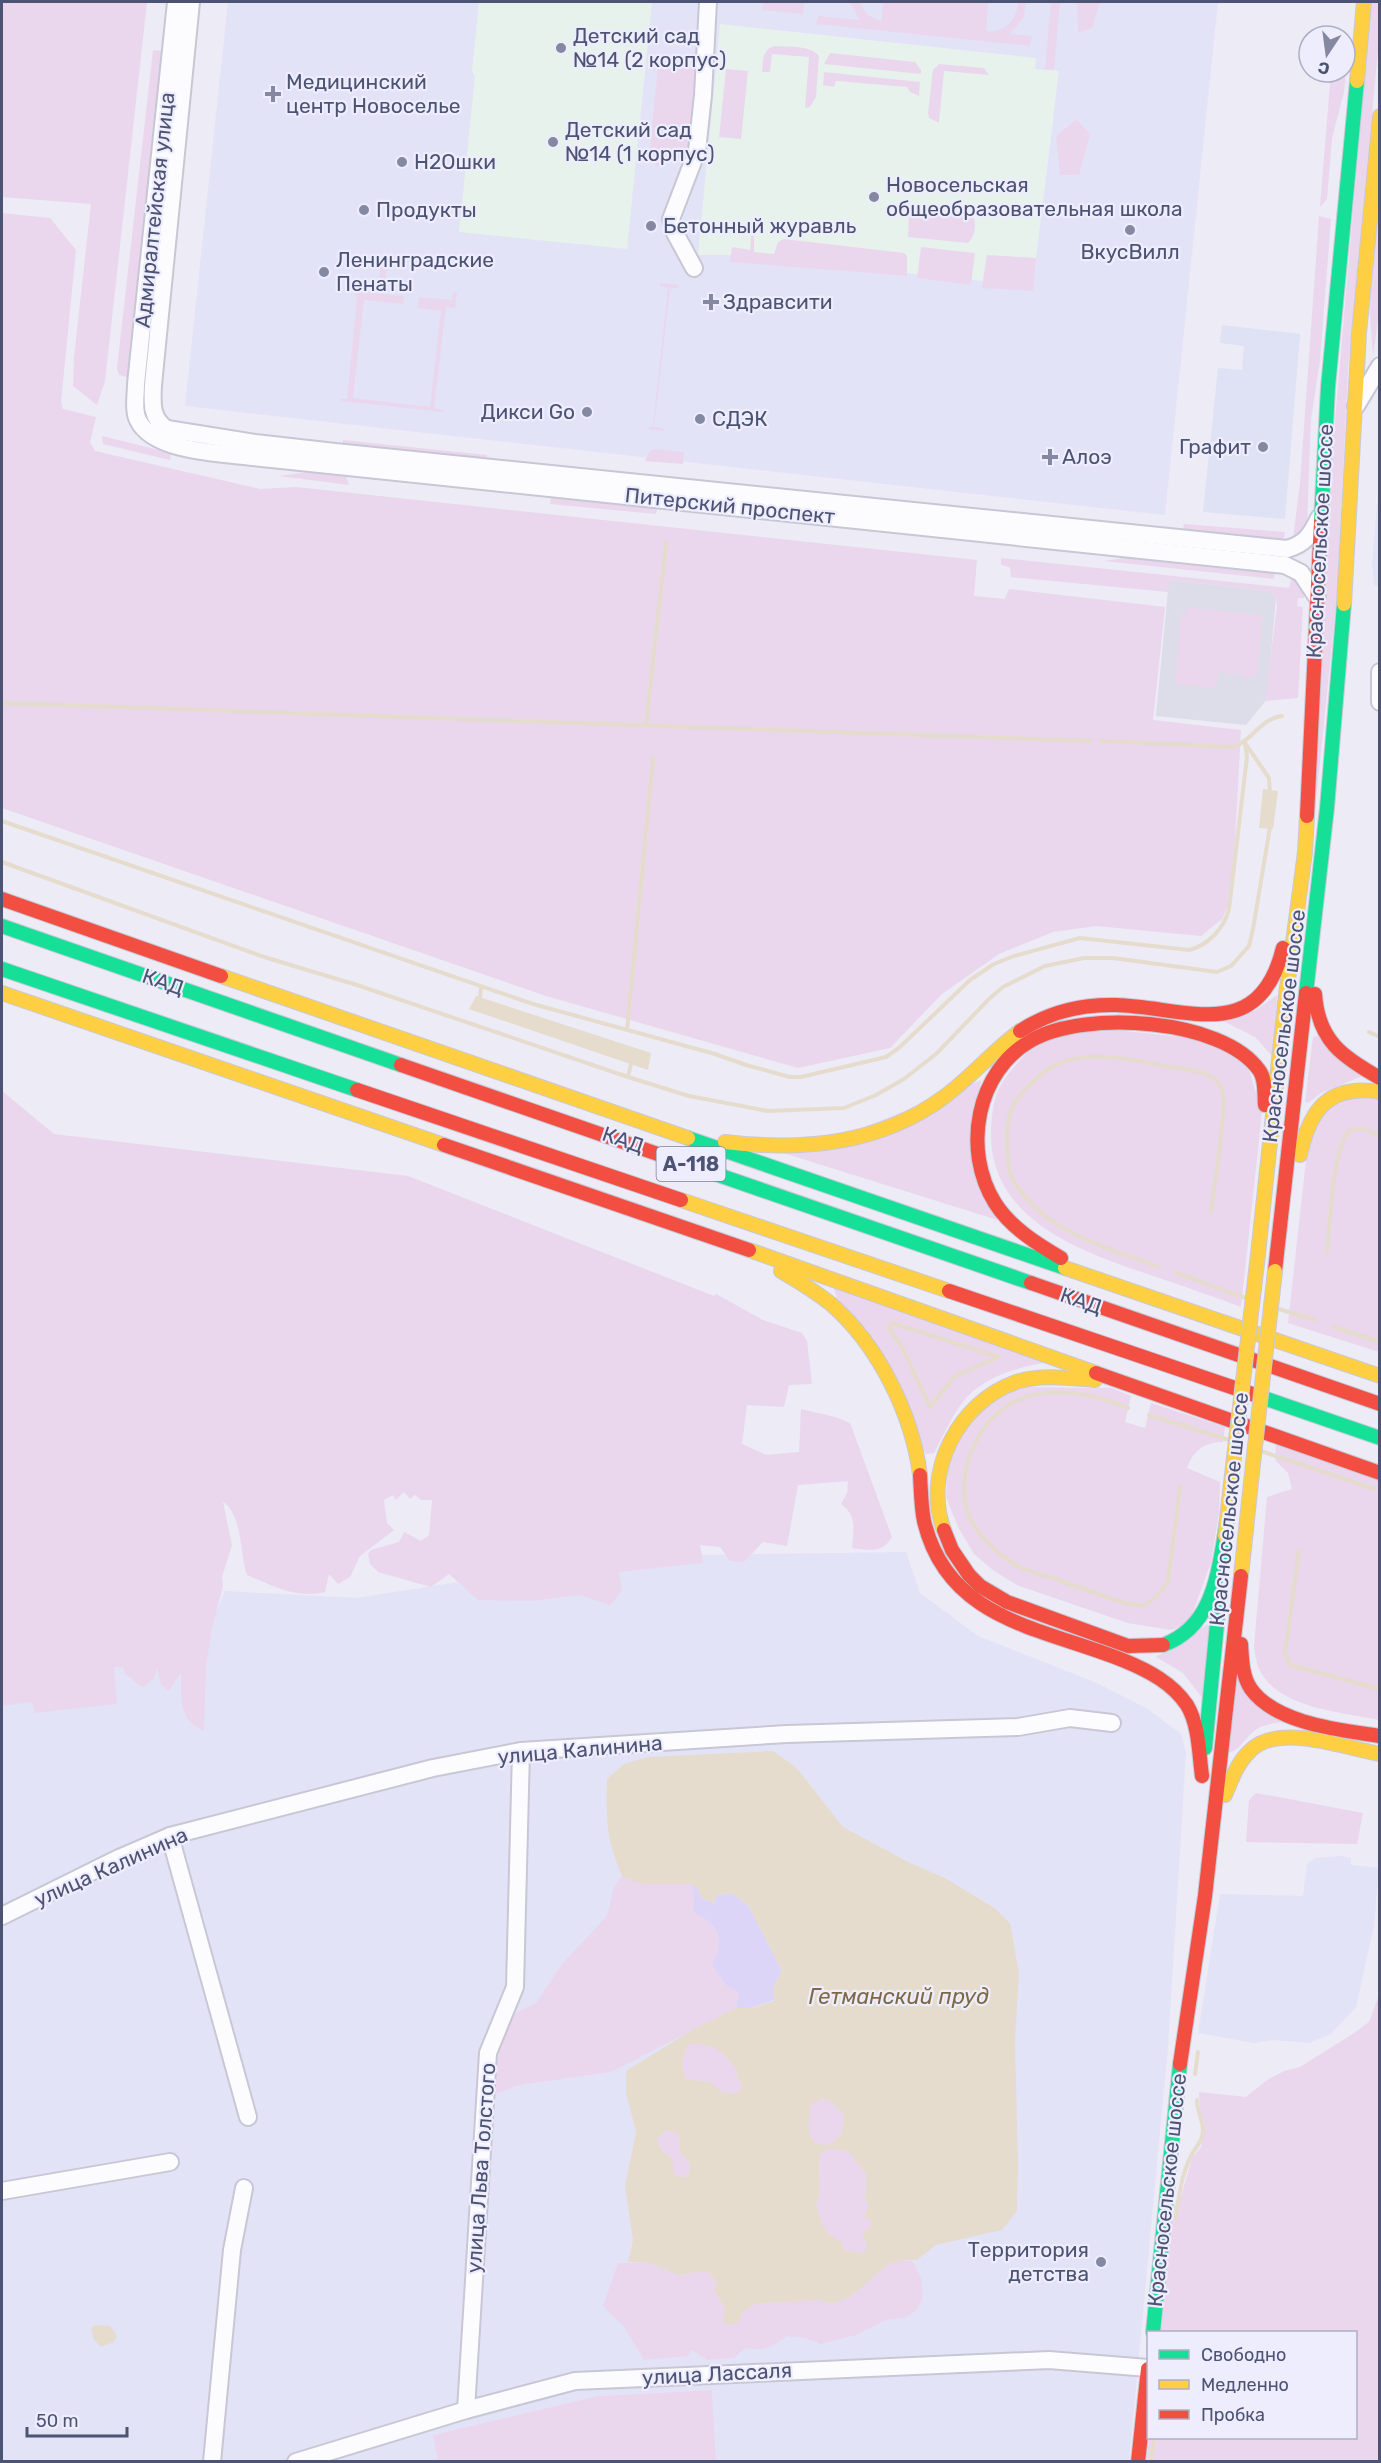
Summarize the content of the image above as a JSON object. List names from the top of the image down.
{
  "streets": {
    "main road": ["Красносельское шоссе", "КАД", "А-118"],
    "street": [
      "Адмиралтейская улица",
      "Питерский проспект",
      "улица Калинина",
      "улица Льва Толстого",
      "улица Лассаля"
    ]
  },
  "crossings": [
    ["Адмиралтейская улица", "Питерский проспект"],
    ["Питерский проспект", "Красносельское шоссе"],
    ["улица Калинина", "улица Льва Толстого"],
    ["улица Льва Толстого", "улица Лассаля"]
  ],
  "water": ["Гетманский пруд"],
  "places": {
    "other": [
      "Детский сад №14 (2 корпус)",
      "Детский сад №14 (1 корпус)",
      "H2Oшки",
      "Новосельская общеобразовательная школа",
      "Продукты",
      "Бетонный журавль",
      "ВкусВилл",
      "Ленинградские Пенаты",
      "Дикси Go",
      "СДЭК",
      "Графит",
      "Территория детства"
    ],
    "health": ["Медицинский центр Новоселье", "Здравсити", "Алоэ"]
  },
  "legend": ["Свободно", "Медленно", "Пробка"],
  "scale_bar": "50 m",
  "north": "bottom"
}
